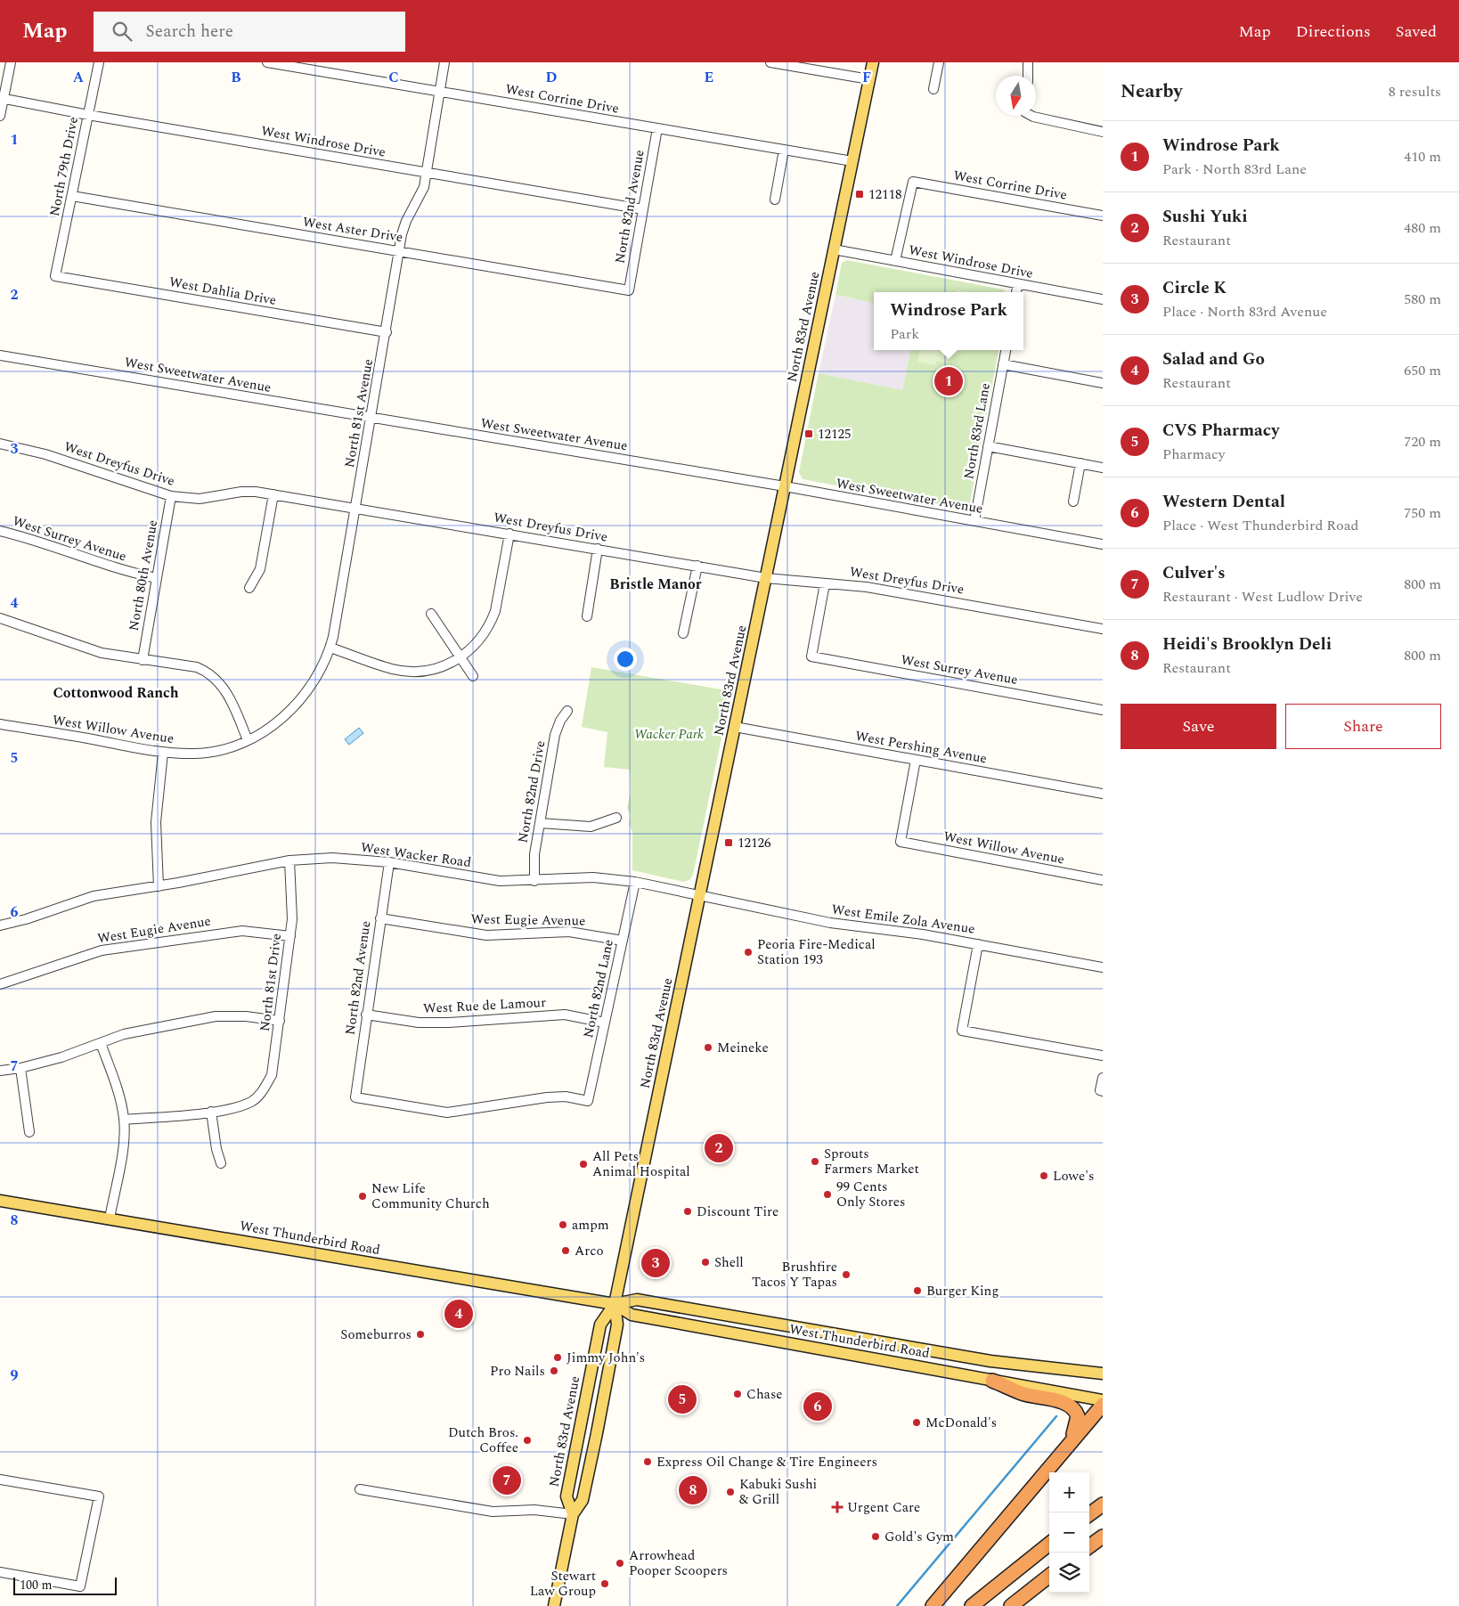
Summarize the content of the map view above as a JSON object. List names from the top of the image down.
{
  "streets": {
    "main road": ["North 83rd Avenue", "West Thunderbird Road"],
    "street": [
      "West Corrine Drive",
      "West Windrose Drive",
      "North 79th Drive",
      "North 82nd Avenue",
      "West Aster Drive",
      "West Dahlia Drive",
      "West Sweetwater Avenue",
      "North 81st Avenue",
      "North 83rd Lane",
      "West Dreyfus Drive",
      "West Surrey Avenue",
      "North 80th Avenue",
      "West Willow Avenue",
      "West Pershing Avenue",
      "North 82nd Drive",
      "West Wacker Road",
      "West Emile Zola Avenue",
      "West Eugie Avenue",
      "North 81st Drive",
      "North 82nd Lane",
      "West Rue de Lamour"
    ]
  },
  "crossings": [
    ["West Corrine Drive", "West Windrose Drive"],
    ["West Corrine Drive", "North 82nd Avenue"],
    ["West Corrine Drive", "North 83rd Avenue"],
    ["West Corrine Drive", "North 81st Avenue"],
    ["West Windrose Drive", "North 79th Drive"],
    ["West Windrose Drive", "North 82nd Avenue"],
    ["West Windrose Drive", "North 83rd Avenue"],
    ["West Windrose Drive", "North 81st Avenue"],
    ["North 79th Drive", "West Aster Drive"],
    ["North 79th Drive", "West Dahlia Drive"],
    ["North 82nd Avenue", "West Aster Drive"],
    ["North 82nd Avenue", "West Wacker Road"],
    ["North 82nd Avenue", "West Eugie Avenue"],
    ["North 82nd Avenue", "North 82nd Lane"],
    ["North 82nd Avenue", "West Rue de Lamour"],
    ["West Aster Drive", "North 81st Avenue"],
    ["West Dahlia Drive", "North 81st Avenue"],
    ["North 83rd Avenue", "West Sweetwater Avenue"],
    ["North 83rd Avenue", "West Dreyfus Drive"],
    ["North 83rd Avenue", "West Pershing Avenue"],
    ["North 83rd Avenue", "West Wacker Road"],
    ["North 83rd Avenue", "West Emile Zola Avenue"],
    ["North 83rd Avenue", "West Thunderbird Road"],
    ["West Sweetwater Avenue", "North 81st Avenue"],
    ["West Sweetwater Avenue", "North 83rd Lane"],
    ["North 81st Avenue", "West Dreyfus Drive"],
    ["North 81st Avenue", "West Willow Avenue"],
    ["West Dreyfus Drive", "West Surrey Avenue"],
    ["West Dreyfus Drive", "North 80th Avenue"],
    ["West Surrey Avenue", "North 80th Avenue"],
    ["West Willow Avenue", "West Pershing Avenue"],
    ["North 82nd Drive", "West Wacker Road"],
    ["West Wacker Road", "West Emile Zola Avenue"],
    ["West Wacker Road", "North 81st Drive"],
    ["West Wacker Road", "North 82nd Lane"],
    ["West Eugie Avenue", "North 81st Drive"],
    ["West Eugie Avenue", "North 82nd Lane"],
    ["North 82nd Lane", "West Rue de Lamour"]
  ],
  "districts": ["Bristle Manor", "Cottonwood Ranch"],
  "parks": ["Wacker Park"],
  "places": {
    "transit": ["12118", "12125", "12126"],
    "other": [
      "Peoria Fire-Medical Station 193",
      "Meineke",
      "Sprouts Farmers Market",
      "All Pets Animal Hospital",
      "Lowe's",
      "99 Cents Only Stores",
      "New Life Community Church",
      "Discount Tire",
      "ampm",
      "Arco",
      "Shell",
      "Brushfire Tacos Y Tapas",
      "Burger King",
      "Someburros",
      "Jimmy John's",
      "Pro Nails",
      "Chase",
      "McDonald's",
      "Dutch Bros. Coffee",
      "Express Oil Change & Tire Engineers",
      "Kabuki Sushi & Grill",
      "Gold's Gym",
      "Arrowhead Pooper Scoopers",
      "Stewart Law Group"
    ],
    "health": ["Urgent Care"]
  },
  "scale_bar": "100 m",
  "north": "bottom",
  "page": {
    "header": "Map",
    "search": "Search here",
    "nav": ["Map", "Directions", "Saved"],
    "heading": ["Nearby", "8 results"],
    "list": [
      {
        "mark": "1",
        "name": "Windrose Park",
        "note": "Park · North 83rd Lane",
        "value": "410 m"
      },
      {
        "mark": "2",
        "name": "Sushi Yuki",
        "note": "Restaurant",
        "value": "480 m"
      },
      {
        "mark": "3",
        "name": "Circle K",
        "note": "Place · North 83rd Avenue",
        "value": "580 m"
      },
      {
        "mark": "4",
        "name": "Salad and Go",
        "note": "Restaurant",
        "value": "650 m"
      },
      {
        "mark": "5",
        "name": "CVS Pharmacy",
        "note": "Pharmacy",
        "value": "720 m"
      },
      {
        "mark": "6",
        "name": "Western Dental",
        "note": "Place · West Thunderbird Road",
        "value": "750 m"
      },
      {
        "mark": "7",
        "name": "Culver's",
        "note": "Restaurant · West Ludlow Drive",
        "value": "800 m"
      },
      {
        "mark": "8",
        "name": "Heidi's Brooklyn Deli",
        "note": "Restaurant",
        "value": "800 m"
      }
    ],
    "popup": ["Windrose Park", "Park"],
    "pins": [
      "1",
      "2",
      "3",
      "4",
      "5",
      "6",
      "7",
      "8"
    ],
    "buttons": ["Save", "Share"],
    "map_buttons": ["+", "−"],
    "scale": "100 m"
  },
  "grid": {
    "columns": [
      "A",
      "B",
      "C",
      "D",
      "E",
      "F"
    ],
    "rows": [
      "1",
      "2",
      "3",
      "4",
      "5",
      "6",
      "7",
      "8",
      "9"
    ]
  }
}
